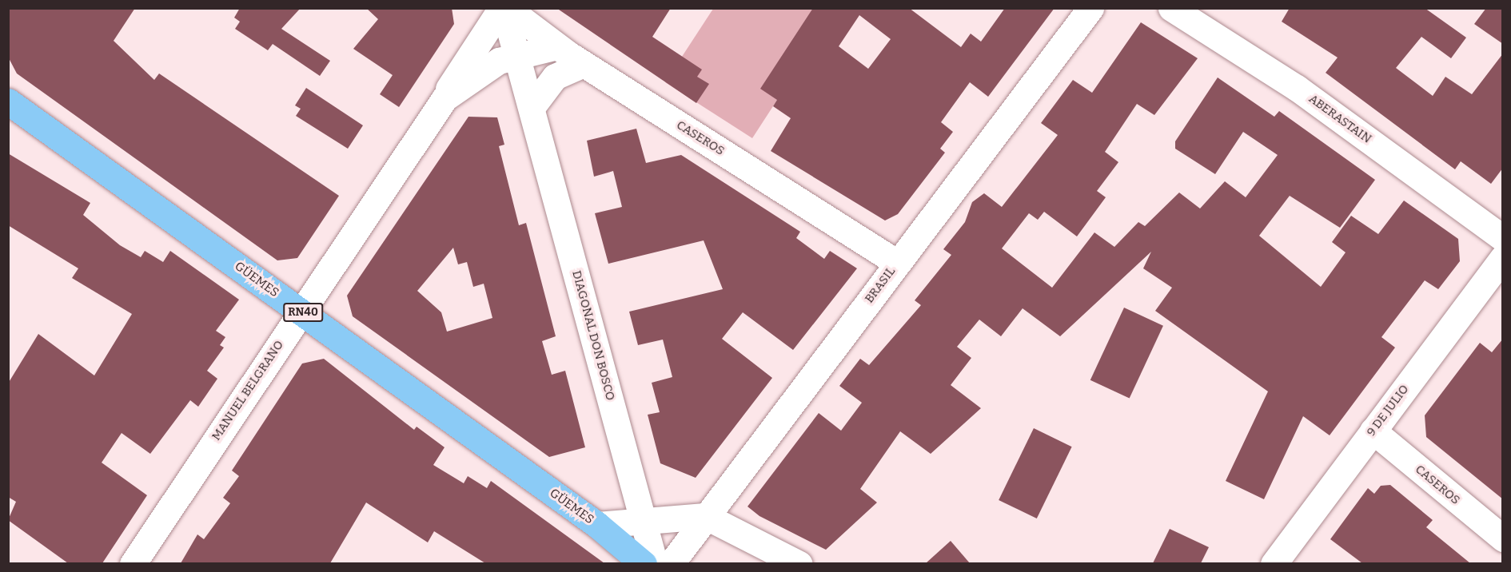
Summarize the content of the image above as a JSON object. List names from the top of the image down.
{
  "streets": {
    "main road": ["GÜEMES", "RN40"],
    "street": [
      "ABERASTAIN",
      "CASEROS",
      "BRASIL",
      "DIAGONAL DON BOSCO",
      "MANUEL BELGRANO",
      "9 DE JULIO"
    ]
  },
  "crossings": [
    ["CASEROS", "BRASIL"],
    ["CASEROS", "DIAGONAL DON BOSCO"],
    ["CASEROS", "MANUEL BELGRANO"],
    ["CASEROS", "9 DE JULIO"],
    ["GÜEMES", "BRASIL"],
    ["GÜEMES", "DIAGONAL DON BOSCO"],
    ["GÜEMES", "MANUEL BELGRANO"],
    ["DIAGONAL DON BOSCO", "MANUEL BELGRANO"]
  ]
}
